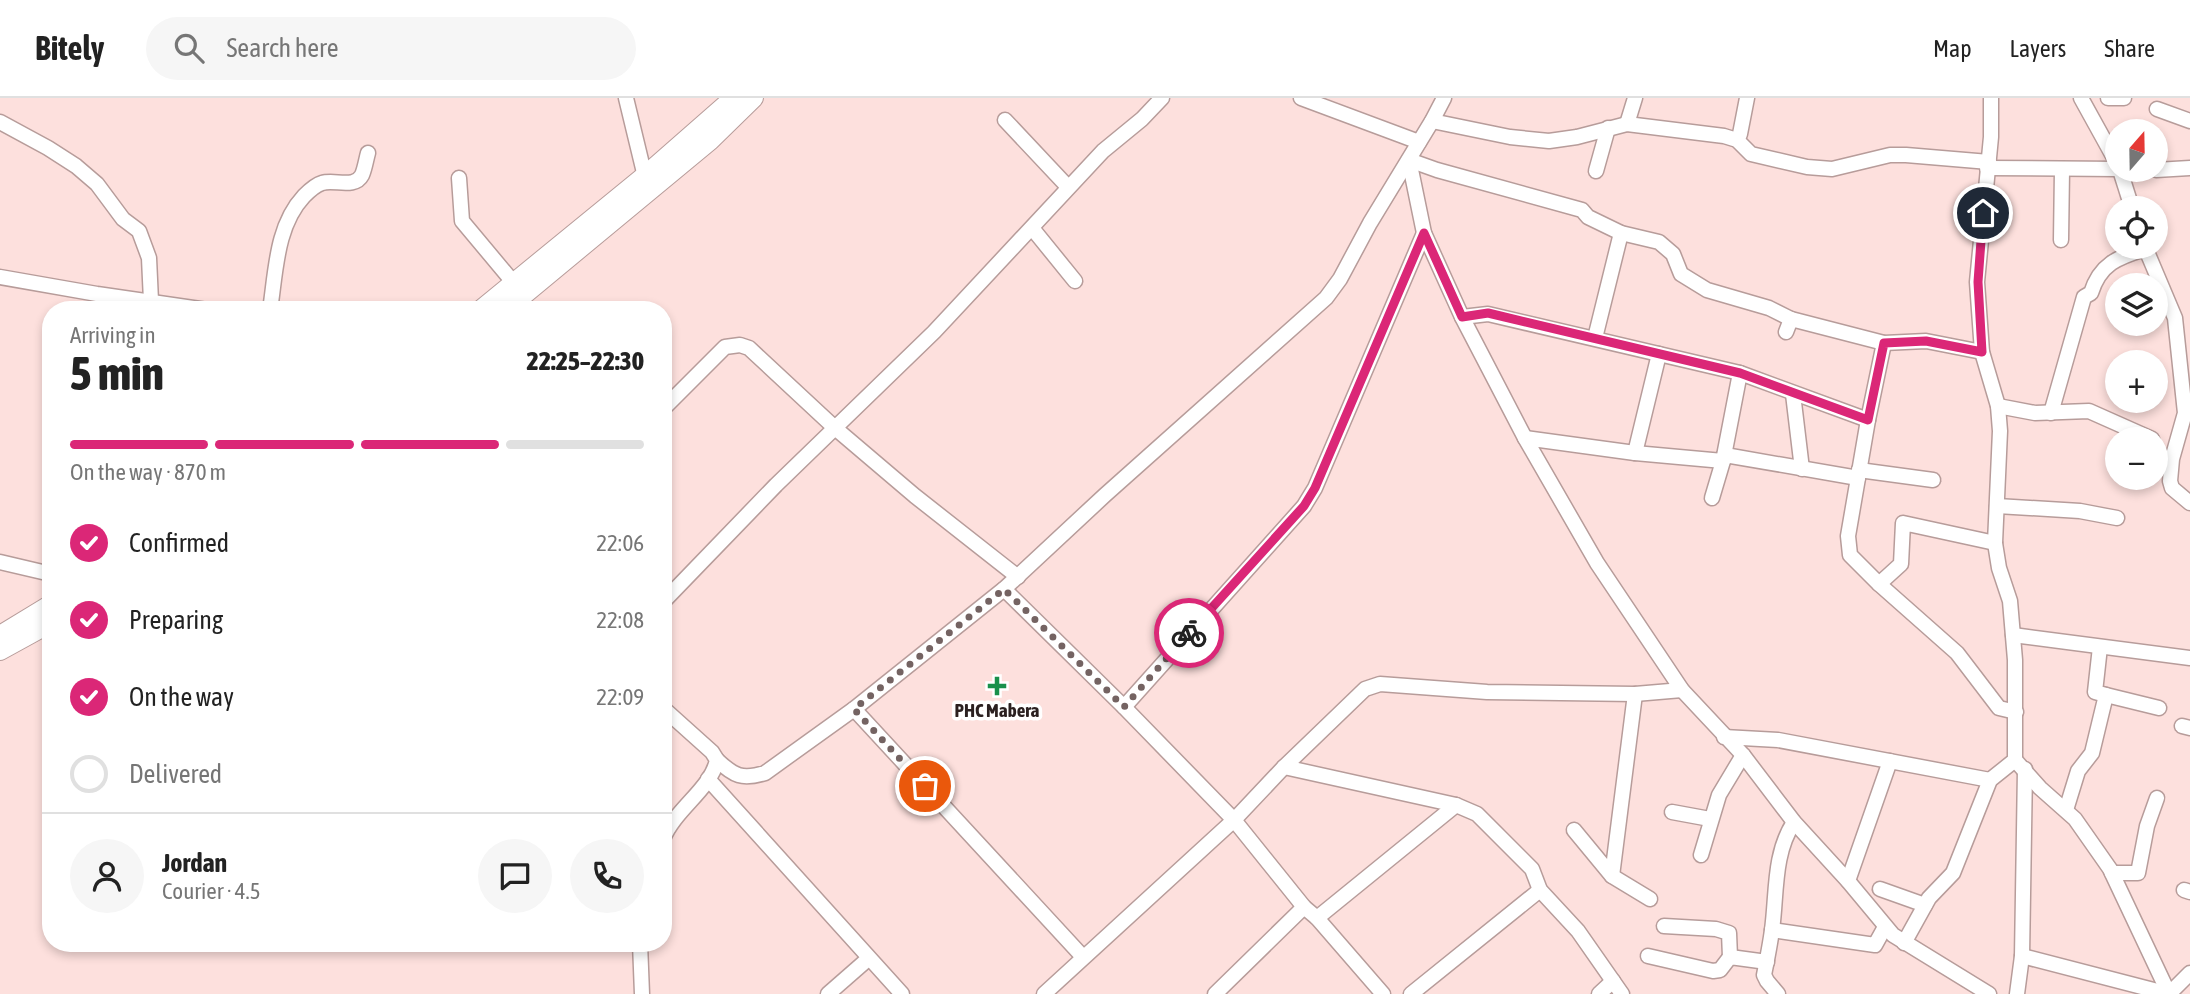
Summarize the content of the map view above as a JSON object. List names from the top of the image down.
{
  "places": {
    "health": ["PHC Mabera"]
  },
  "north": "top",
  "page": {
    "header": "Bitely",
    "search": "Search here",
    "nav": ["Map", "Layers", "Share"],
    "map_buttons": ["+", "−"],
    "heading": ["5 min", "Arriving in", "22:25–22:30"],
    "panel": ["Jordan", "Courier · 4.5"],
    "bar": "On the way · 870 m",
    "list": [
      ["Confirmed", "22:06"],
      ["Preparing", "22:08"],
      ["On the way", "22:09"],
      "Delivered"
    ]
  }
}
